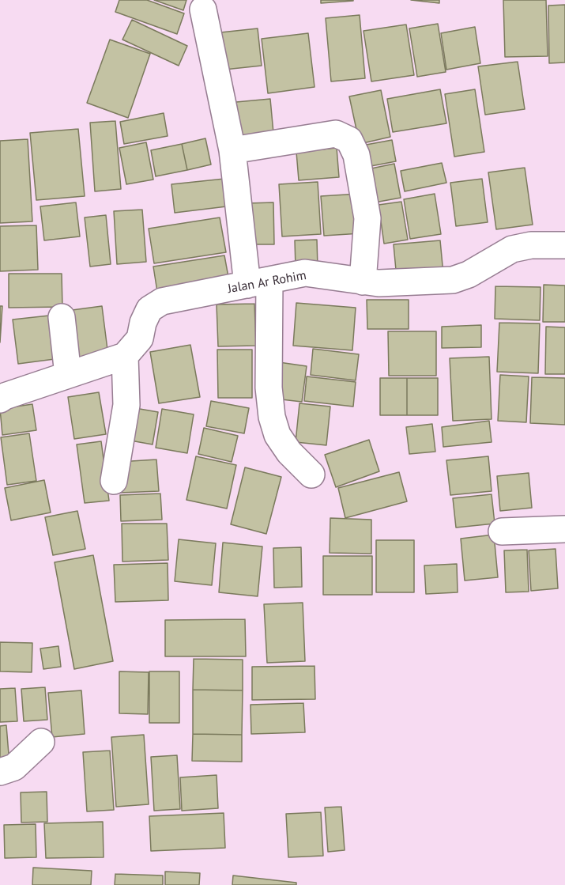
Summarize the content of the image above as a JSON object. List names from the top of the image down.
{
  "streets": {
    "street": ["Jalan Ar Rohim"]
  }
}
